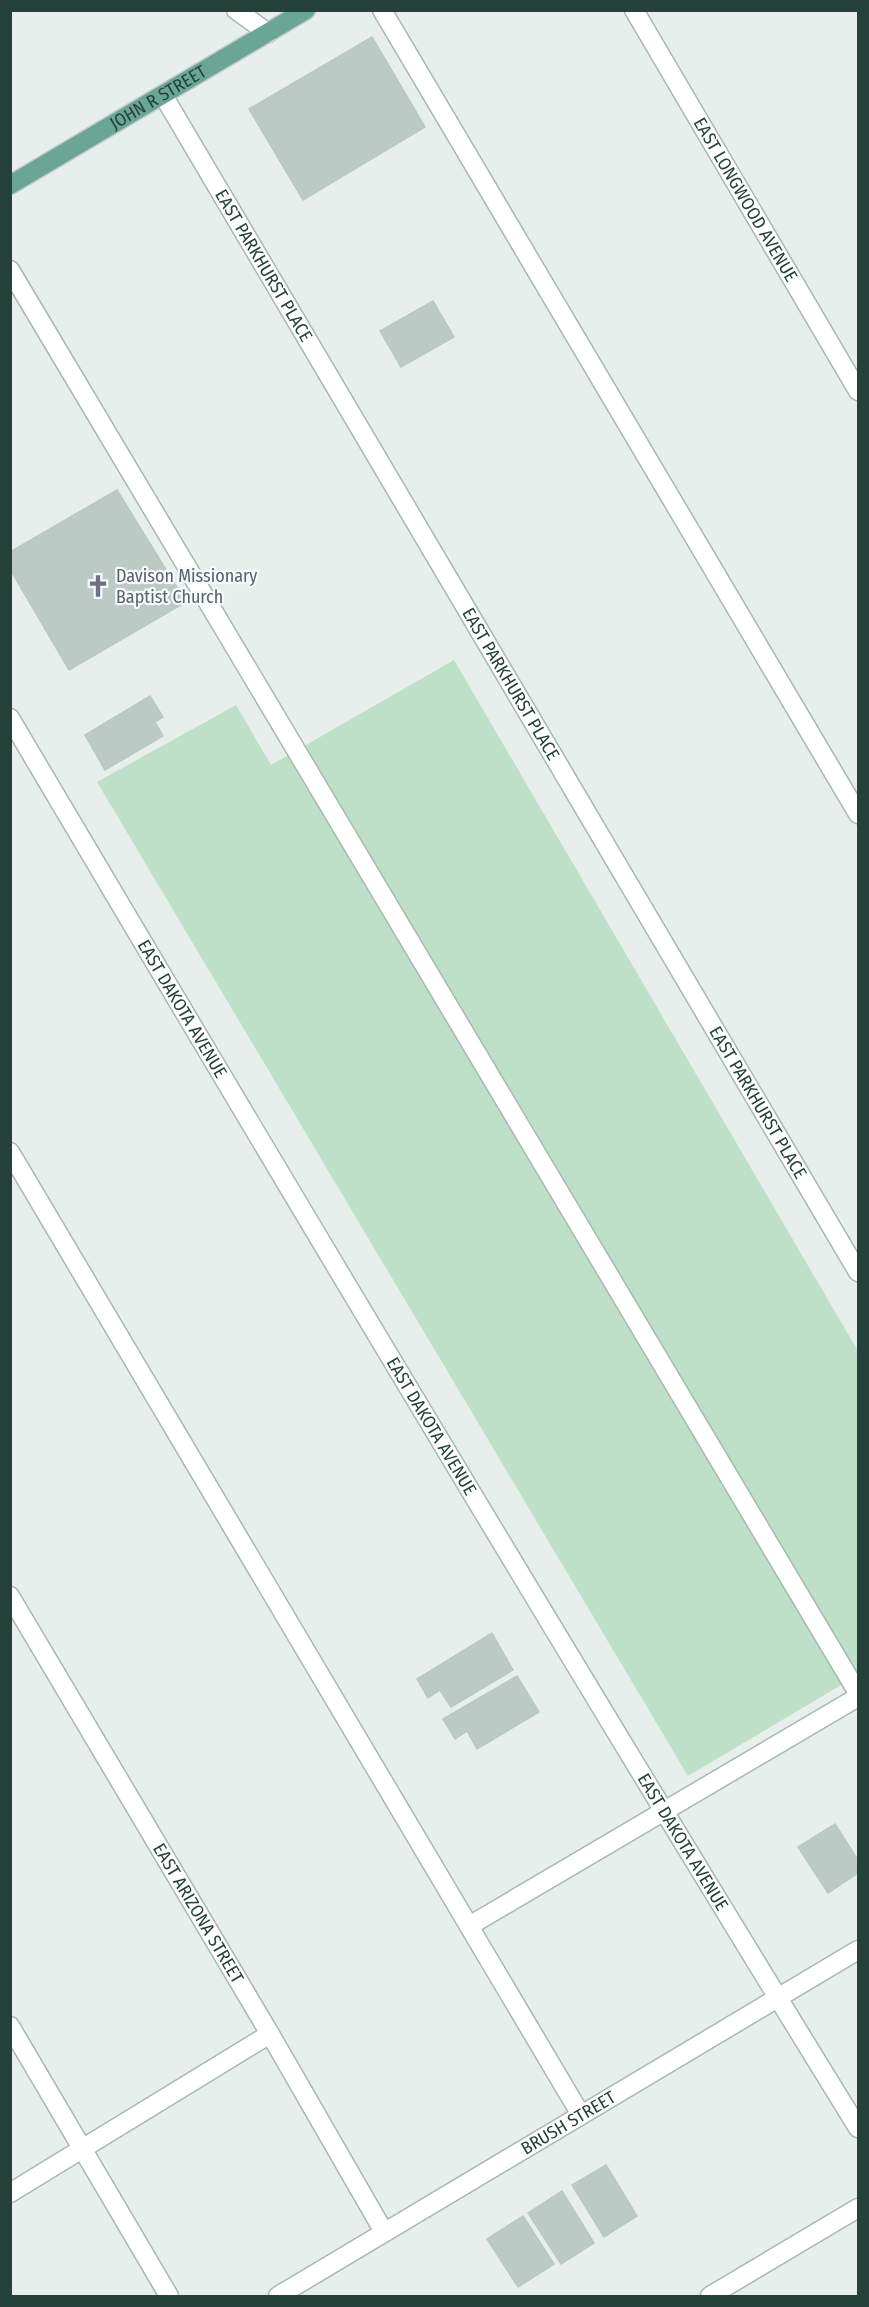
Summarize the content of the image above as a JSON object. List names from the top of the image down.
{
  "streets": {
    "main road": ["JOHN R STREET"],
    "street": [
      "EAST LONGWOOD AVENUE",
      "EAST PARKHURST PLACE",
      "EAST DAKOTA AVENUE",
      "EAST ARIZONA STREET",
      "BRUSH STREET"
    ]
  },
  "crossings": [
    ["JOHN R STREET", "EAST PARKHURST PLACE"],
    ["EAST DAKOTA AVENUE", "BRUSH STREET"],
    ["EAST ARIZONA STREET", "BRUSH STREET"]
  ],
  "places": {
    "church": ["Davison Missionary Baptist Church"]
  }
}
